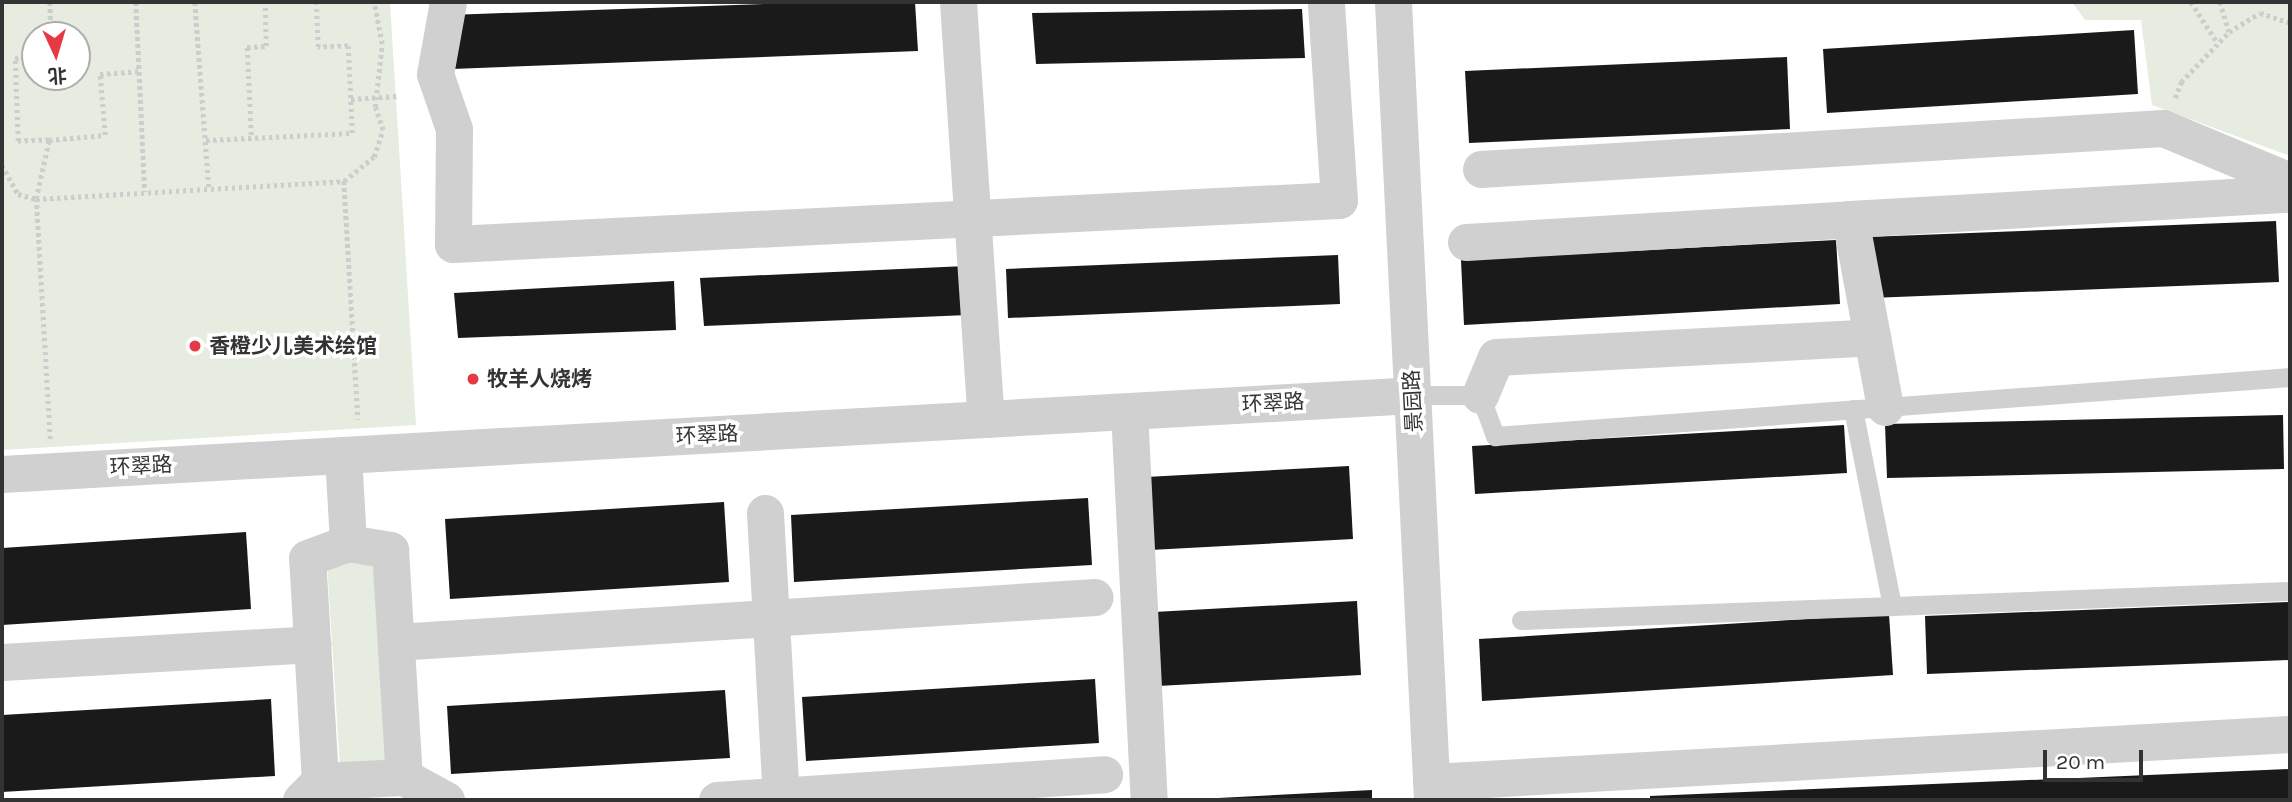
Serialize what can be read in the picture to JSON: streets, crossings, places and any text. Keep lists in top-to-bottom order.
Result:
{
  "streets": {
    "street": ["景园路", "环翠路"]
  },
  "crossings": [
    ["景园路", "环翠路"]
  ],
  "places": ["香橙少儿美术绘馆", "牧羊人烧烤"],
  "scale_bar": "20 m",
  "north": "bottom"
}
